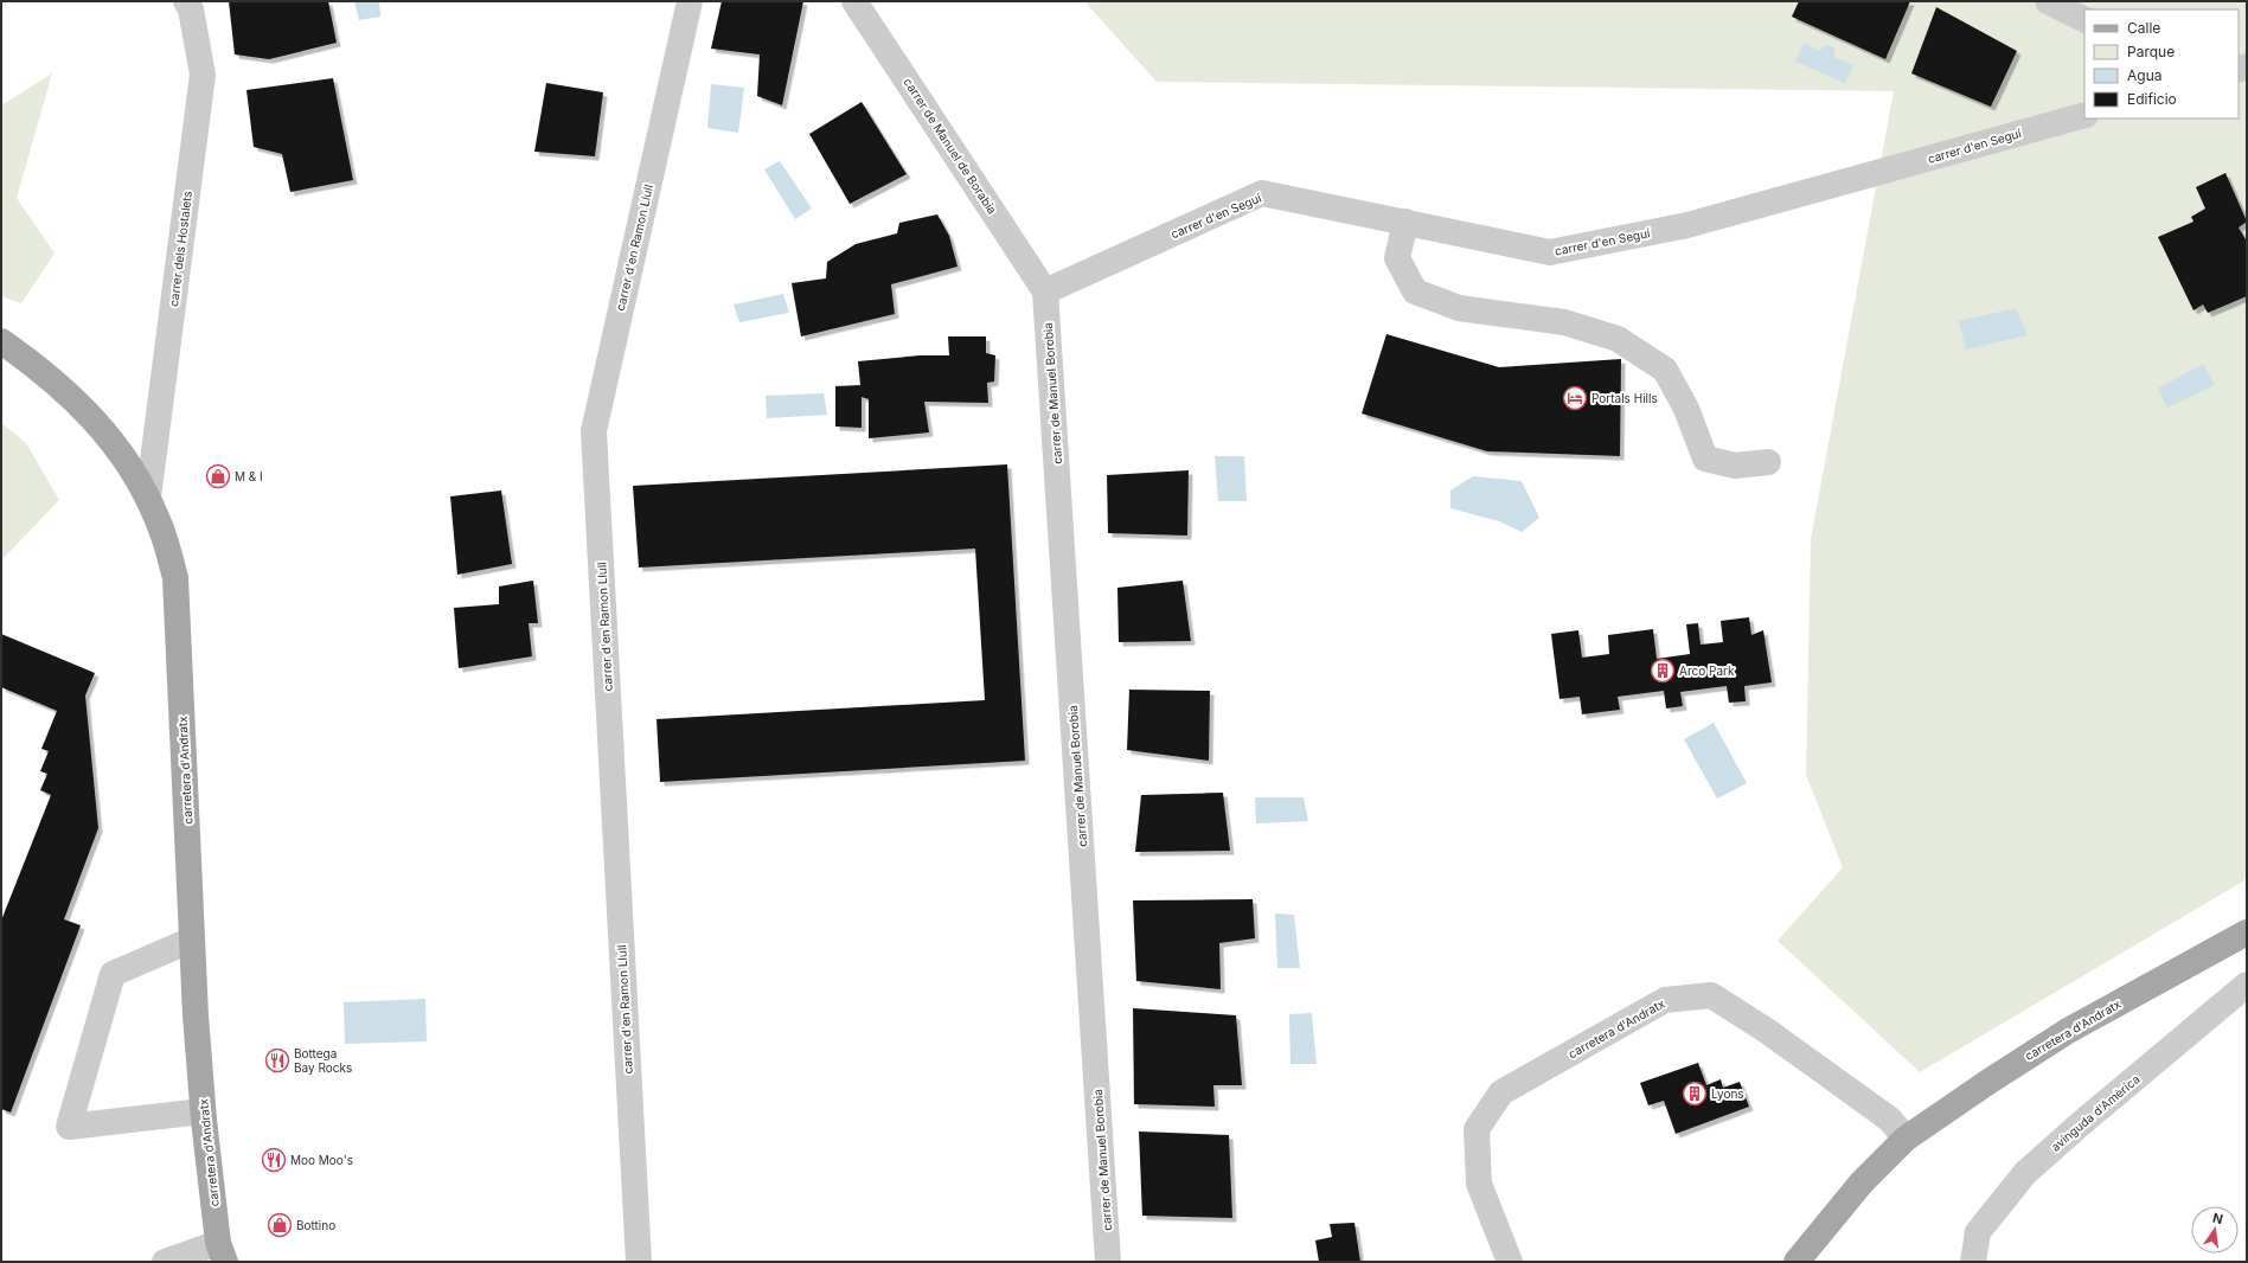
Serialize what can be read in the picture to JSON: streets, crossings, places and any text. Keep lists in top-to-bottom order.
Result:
{
  "streets": {
    "main road": ["carretera d'Andratx"],
    "street": [
      "carrer de Manuel de Borabia",
      "carrer d'en Seguí",
      "carrer d'en Ramon Llull",
      "carrer dels Hostalets",
      "carrer de Manuel Borobia",
      "avinguda d'Amèrica"
    ]
  },
  "crossings": [
    ["carrer de Manuel de Borabia", "carrer d'en Seguí"],
    ["carrer de Manuel de Borabia", "carrer de Manuel Borobia"],
    ["carrer d'en Seguí", "carrer de Manuel Borobia"],
    ["carrer dels Hostalets", "carretera d'Andratx"]
  ],
  "places": {
    "hotel": ["Portals Hills"],
    "shop": ["M & I", "Bottino"],
    "building": ["Arco Park", "Lyons"],
    "restaurant": ["Bottega Bay Rocks", "Moo Moo's"]
  },
  "legend": [
    "Calle",
    "Parque",
    "Agua",
    "Edificio"
  ],
  "north": "top"
}
